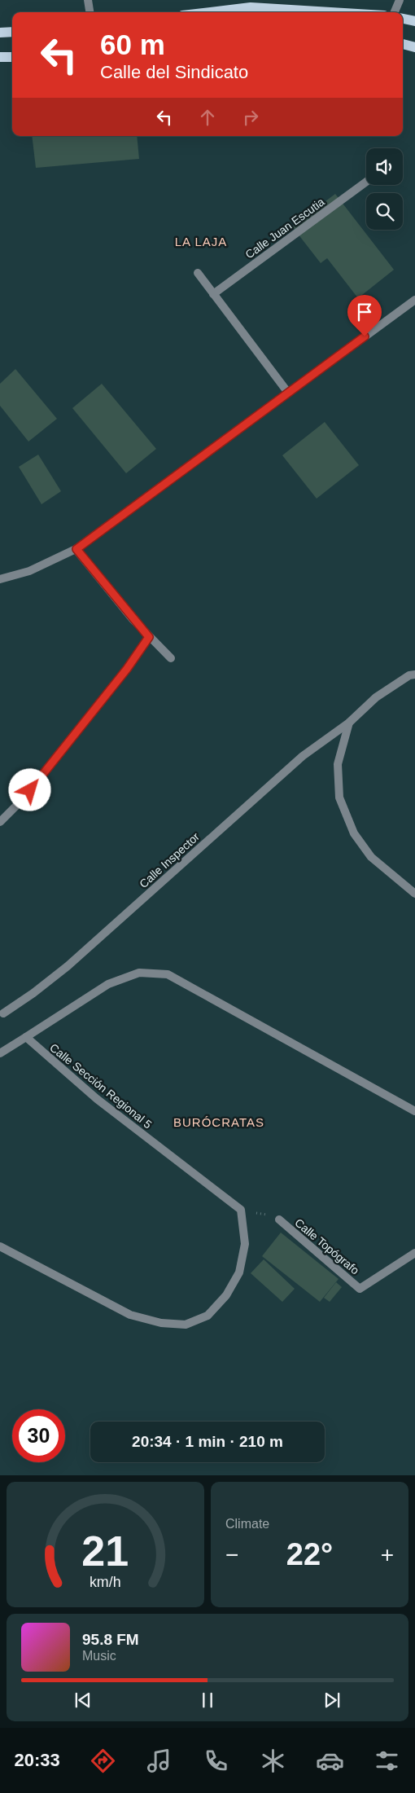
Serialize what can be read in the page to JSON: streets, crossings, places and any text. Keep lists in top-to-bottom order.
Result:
{
  "streets": {
    "street": [
      "Calle Juan Escutia",
      "Calle Inspector",
      "Calle Sección Regional 5",
      "Calle Topógrafo"
    ]
  },
  "crossings": [
    ["Calle Sección Regional 5", "Calle Topógrafo"]
  ],
  "districts": ["LA LAJA", "BURÓCRATAS"],
  "page": {
    "turn": ["60 m", "Calle del Sindicato"],
    "limit": "30",
    "trip": "20:34 · 1 min · 210 m",
    "tile": "Climate",
    "heat": ["−", "22°", "+"],
    "song": ["95.8 FM", "Music"],
    "tabs": "20:33",
    "gauge": ["21", "km/h"]
  }
}
